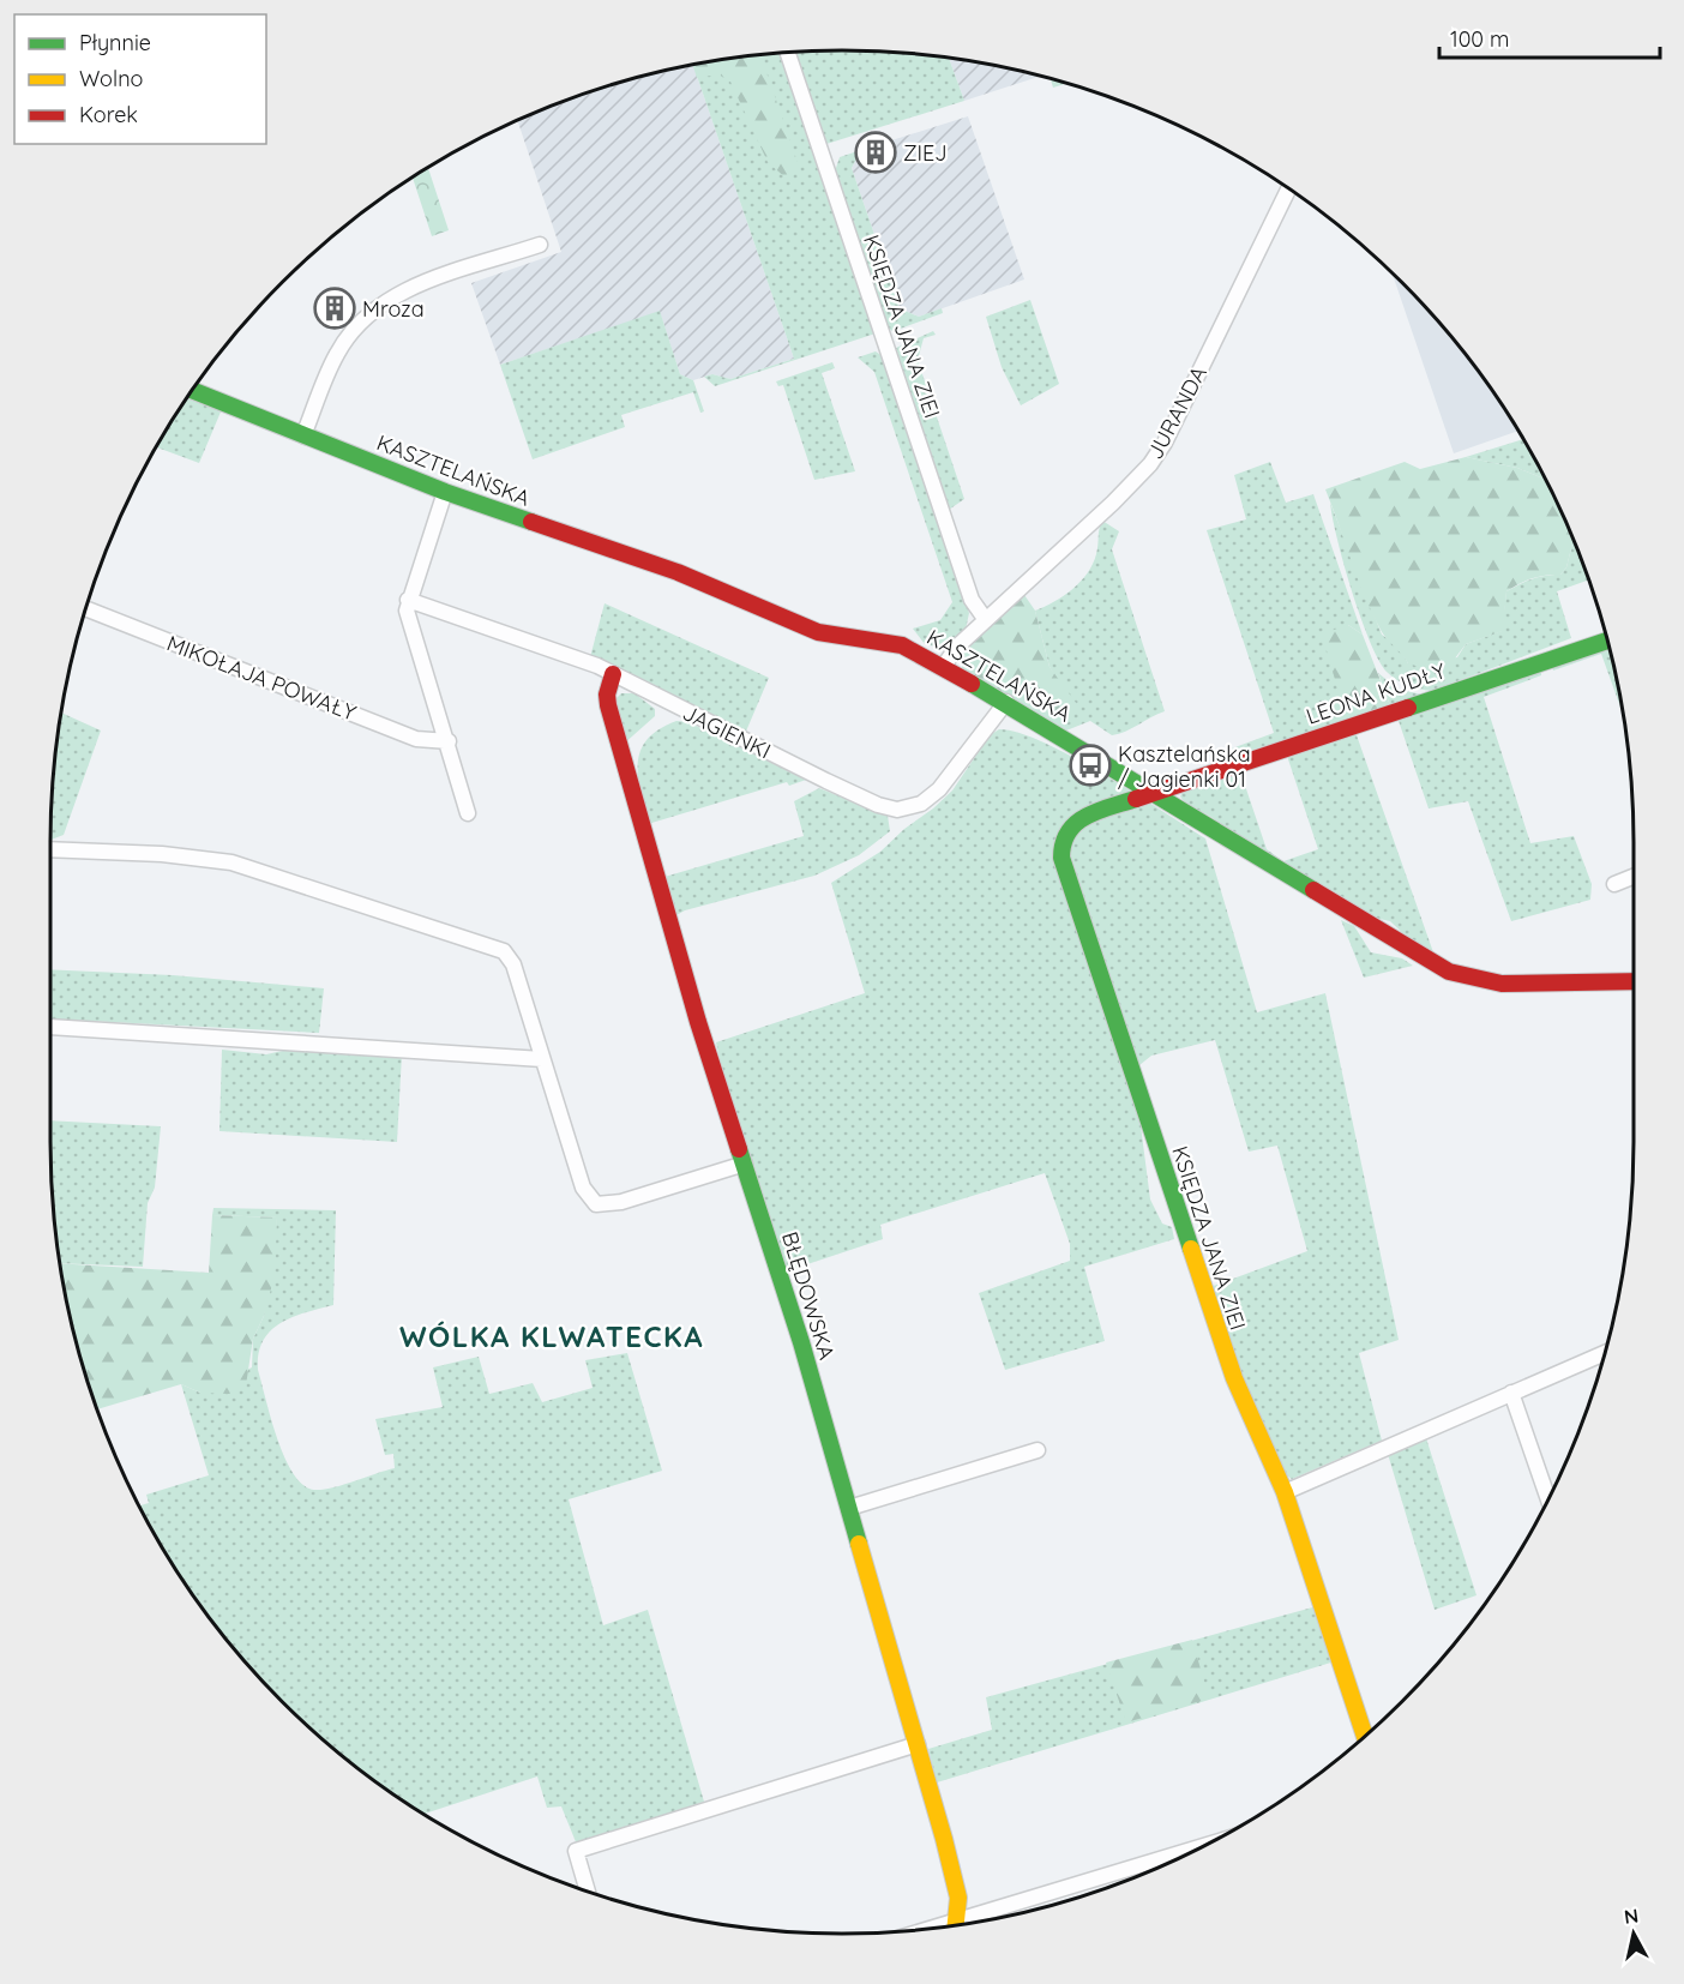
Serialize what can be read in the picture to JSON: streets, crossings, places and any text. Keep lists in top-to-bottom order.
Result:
{
  "streets": {
    "street": [
      "KSIĘDZA JANA ZIEI",
      "JURANDA",
      "KASZTELAŃSKA",
      "MIKOŁAJA POWAŁY",
      "LEONA KUDŁY",
      "JAGIENKI",
      "BŁĘDOWSKA"
    ]
  },
  "crossings": [
    ["KSIĘDZA JANA ZIEI", "JURANDA"],
    ["KSIĘDZA JANA ZIEI", "KASZTELAŃSKA"],
    ["KSIĘDZA JANA ZIEI", "LEONA KUDŁY"],
    ["JURANDA", "KASZTELAŃSKA"],
    ["KASZTELAŃSKA", "LEONA KUDŁY"],
    ["KASZTELAŃSKA", "JAGIENKI"],
    ["JAGIENKI", "BŁĘDOWSKA"]
  ],
  "districts": ["WÓLKA KLWATECKA"],
  "places": {
    "building": ["ZIEJ", "Mroza"],
    "bus stop": ["Kasztelańska / Jagienki 01"]
  },
  "legend": ["Płynnie", "Wolno", "Korek"],
  "scale_bar": "100 m",
  "north": "top"
}
